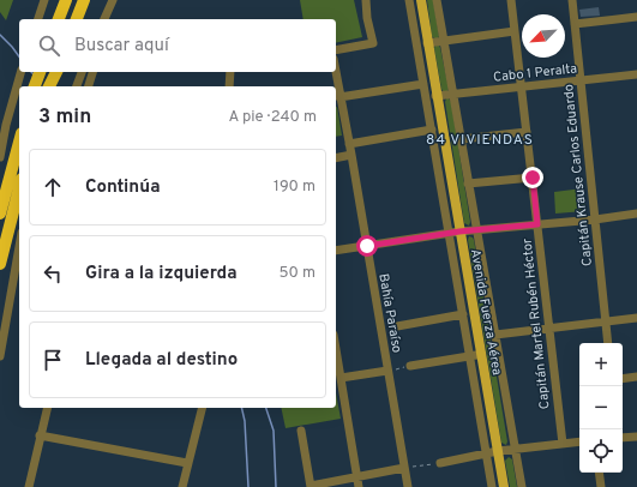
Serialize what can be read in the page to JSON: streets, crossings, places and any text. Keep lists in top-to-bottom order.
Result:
{
  "streets": {
    "main road": ["Avenida Fuerza Aérea"],
    "street": [
      "Cabo 1 Peralta",
      "Capitán Krause Carlos Eduardo",
      "Bahía Paraíso",
      "Capitán Martel Rubén Héctor"
    ]
  },
  "crossings": [
    ["Cabo 1 Peralta", "Capitán Krause Carlos Eduardo"],
    ["Cabo 1 Peralta", "Avenida Fuerza Aérea"],
    ["Cabo 1 Peralta", "Capitán Martel Rubén Héctor"]
  ],
  "districts": ["84 VIVIENDAS"],
  "north": "bottom left",
  "page": {
    "search": "Buscar aquí",
    "heading": ["3 min", "A pie · 240 m"],
    "list": [
      ["Continúa", "190 m"],
      ["Gira a la izquierda", "50 m"],
      "Llegada al destino"
    ],
    "map_buttons": ["+", "−"]
  }
}
